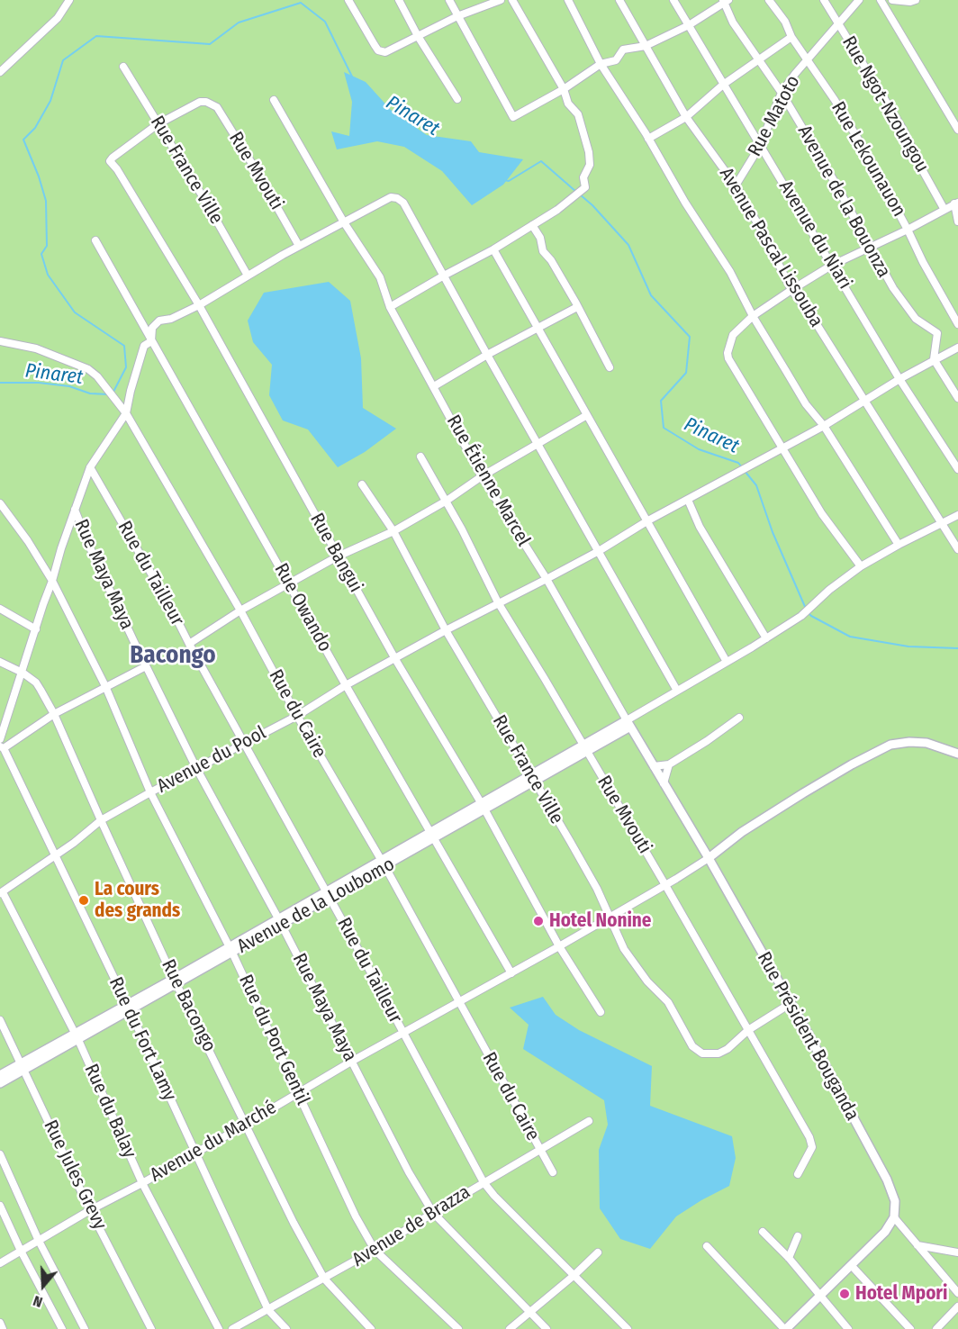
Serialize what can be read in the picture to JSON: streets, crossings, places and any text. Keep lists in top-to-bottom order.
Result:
{
  "streets": {
    "street": [
      "Rue Ngot-Nzoungou",
      "Rue Matoto",
      "Rue Lekounauon",
      "Rue France Ville",
      "Rue Mvouti",
      "Avenue de la Bouonza",
      "Avenue du Niari",
      "Avenue Pascal Lissouba",
      "Rue Étienne Marcel",
      "Rue Bangui",
      "Rue du Tailleur",
      "Rue Maya Maya",
      "Rue Owando",
      "Rue du Caire",
      "Avenue du Pool",
      "Avenue de la Loubomo",
      "Rue Bacongo",
      "Rue Président Bouganda",
      "Rue du Fort Lamy",
      "Rue du Port Gentil",
      "Rue du Balay",
      "Avenue du Marché",
      "Rue Jules Grevy",
      "Avenue de Brazza"
    ]
  },
  "crossings": [
    ["Rue Ngot-Nzoungou", "Rue Matoto"],
    ["Rue Matoto", "Rue Lekounauon"],
    ["Rue Matoto", "Avenue de la Bouonza"],
    ["Rue Matoto", "Avenue du Niari"],
    ["Rue Matoto", "Avenue Pascal Lissouba"],
    ["Rue France Ville", "Rue Mvouti"],
    ["Rue France Ville", "Rue Bangui"],
    ["Rue France Ville", "Avenue du Pool"],
    ["Rue France Ville", "Avenue de la Loubomo"],
    ["Rue France Ville", "Avenue du Marché"],
    ["Rue Mvouti", "Rue Bangui"],
    ["Rue Mvouti", "Avenue du Pool"],
    ["Rue Mvouti", "Avenue de la Loubomo"],
    ["Rue Mvouti", "Avenue du Marché"],
    ["Avenue de la Bouonza", "Avenue du Pool"],
    ["Avenue du Niari", "Avenue du Pool"],
    ["Avenue Pascal Lissouba", "Avenue du Pool"],
    ["Rue Étienne Marcel", "Avenue du Pool"],
    ["Rue Étienne Marcel", "Avenue de la Loubomo"],
    ["Rue Étienne Marcel", "Rue Président Bouganda"],
    ["Rue Étienne Marcel", "Avenue du Marché"],
    ["Rue Bangui", "Avenue du Pool"],
    ["Rue Bangui", "Avenue de la Loubomo"],
    ["Rue Bangui", "Avenue du Marché"],
    ["Rue du Tailleur", "Avenue du Pool"],
    ["Rue du Tailleur", "Avenue de la Loubomo"],
    ["Rue du Tailleur", "Avenue du Marché"],
    ["Rue du Tailleur", "Avenue de Brazza"],
    ["Rue Maya Maya", "Avenue du Pool"],
    ["Rue Maya Maya", "Avenue de la Loubomo"],
    ["Rue Maya Maya", "Avenue du Marché"],
    ["Rue Maya Maya", "Avenue de Brazza"],
    ["Rue Owando", "Avenue du Pool"],
    ["Rue Owando", "Avenue de la Loubomo"],
    ["Rue Owando", "Avenue du Marché"],
    ["Rue du Caire", "Avenue du Pool"],
    ["Rue du Caire", "Avenue de la Loubomo"],
    ["Rue du Caire", "Avenue du Marché"],
    ["Rue du Caire", "Avenue de Brazza"],
    ["Avenue du Pool", "Rue Bacongo"],
    ["Avenue du Pool", "Rue du Fort Lamy"],
    ["Avenue du Pool", "Rue du Port Gentil"],
    ["Avenue du Pool", "Rue du Balay"],
    ["Avenue de la Loubomo", "Rue Bacongo"],
    ["Avenue de la Loubomo", "Rue du Fort Lamy"],
    ["Avenue de la Loubomo", "Rue du Port Gentil"],
    ["Avenue de la Loubomo", "Rue du Balay"],
    ["Avenue de la Loubomo", "Rue Jules Grevy"],
    ["Rue Bacongo", "Avenue du Marché"],
    ["Rue Bacongo", "Avenue de Brazza"],
    ["Rue Président Bouganda", "Avenue du Marché"],
    ["Rue du Fort Lamy", "Avenue du Marché"],
    ["Rue du Fort Lamy", "Avenue de Brazza"],
    ["Rue du Port Gentil", "Avenue du Marché"],
    ["Rue du Port Gentil", "Avenue de Brazza"],
    ["Rue du Balay", "Avenue du Marché"],
    ["Avenue du Marché", "Rue Jules Grevy"]
  ],
  "districts": ["Bacongo"],
  "water": ["Pinaret"],
  "places": ["La cours des grands", "Hotel Nonine", "Hotel Mpori"],
  "north": "bottom"
}
